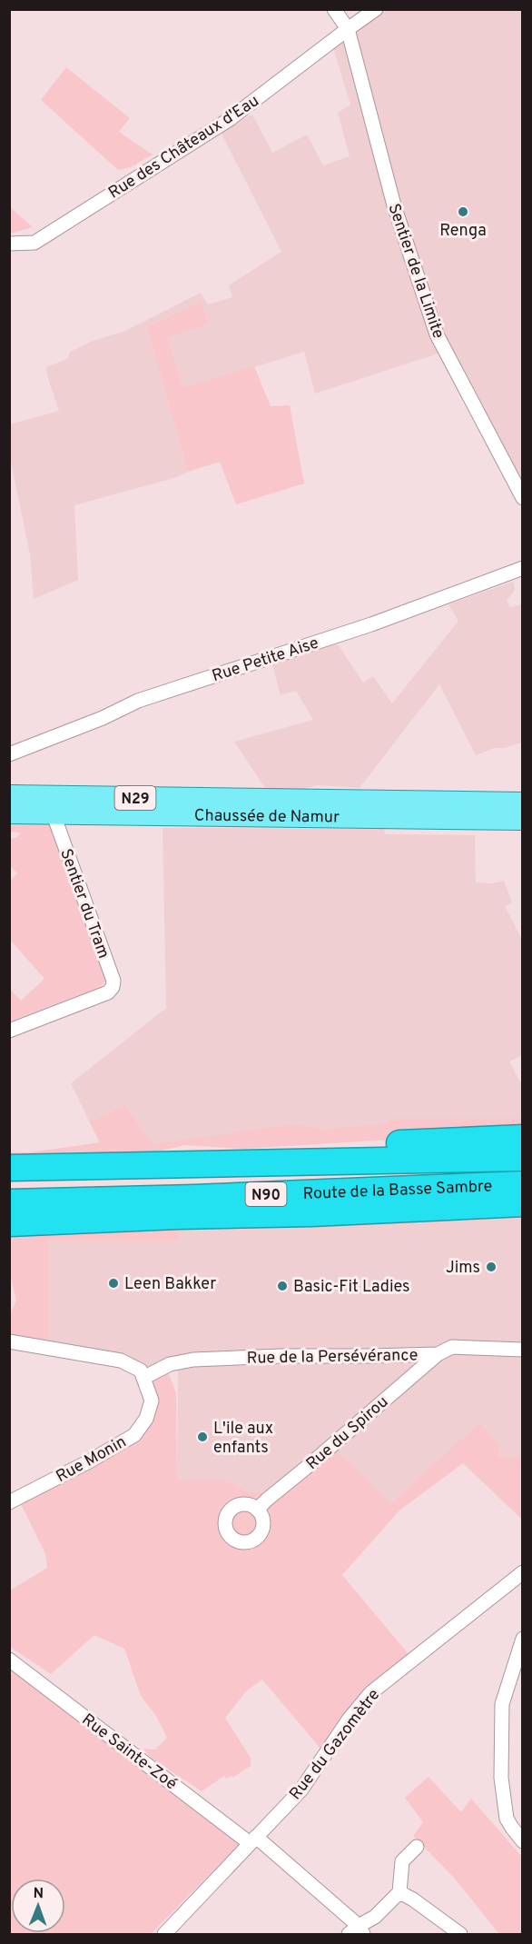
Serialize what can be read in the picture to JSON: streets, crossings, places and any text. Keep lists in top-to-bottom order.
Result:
{
  "streets": {
    "highway": ["Route de la Basse Sambre", "N90"],
    "main road": ["N29", "Chaussée de Namur"],
    "street": [
      "Rue des Châteaux d'Eau",
      "Sentier de la Limite",
      "Rue Petite Aise",
      "Sentier du Tram",
      "Rue de la Persévérance",
      "Rue du Spirou",
      "Rue Monin",
      "Rue du Gazomètre",
      "Rue Sainte-Zoé"
    ]
  },
  "crossings": [
    ["Rue des Châteaux d'Eau", "Sentier de la Limite"],
    ["N29", "Chaussée de Namur"],
    ["Chaussée de Namur", "Sentier du Tram"],
    ["Rue de la Persévérance", "Rue du Spirou"],
    ["Rue de la Persévérance", "Rue Monin"],
    ["Rue du Gazomètre", "Rue Sainte-Zoé"]
  ],
  "places": [
    "Renga",
    "Jims",
    "Leen Bakker",
    "Basic-Fit Ladies",
    "L'ile aux enfants"
  ],
  "north": "top"
}
